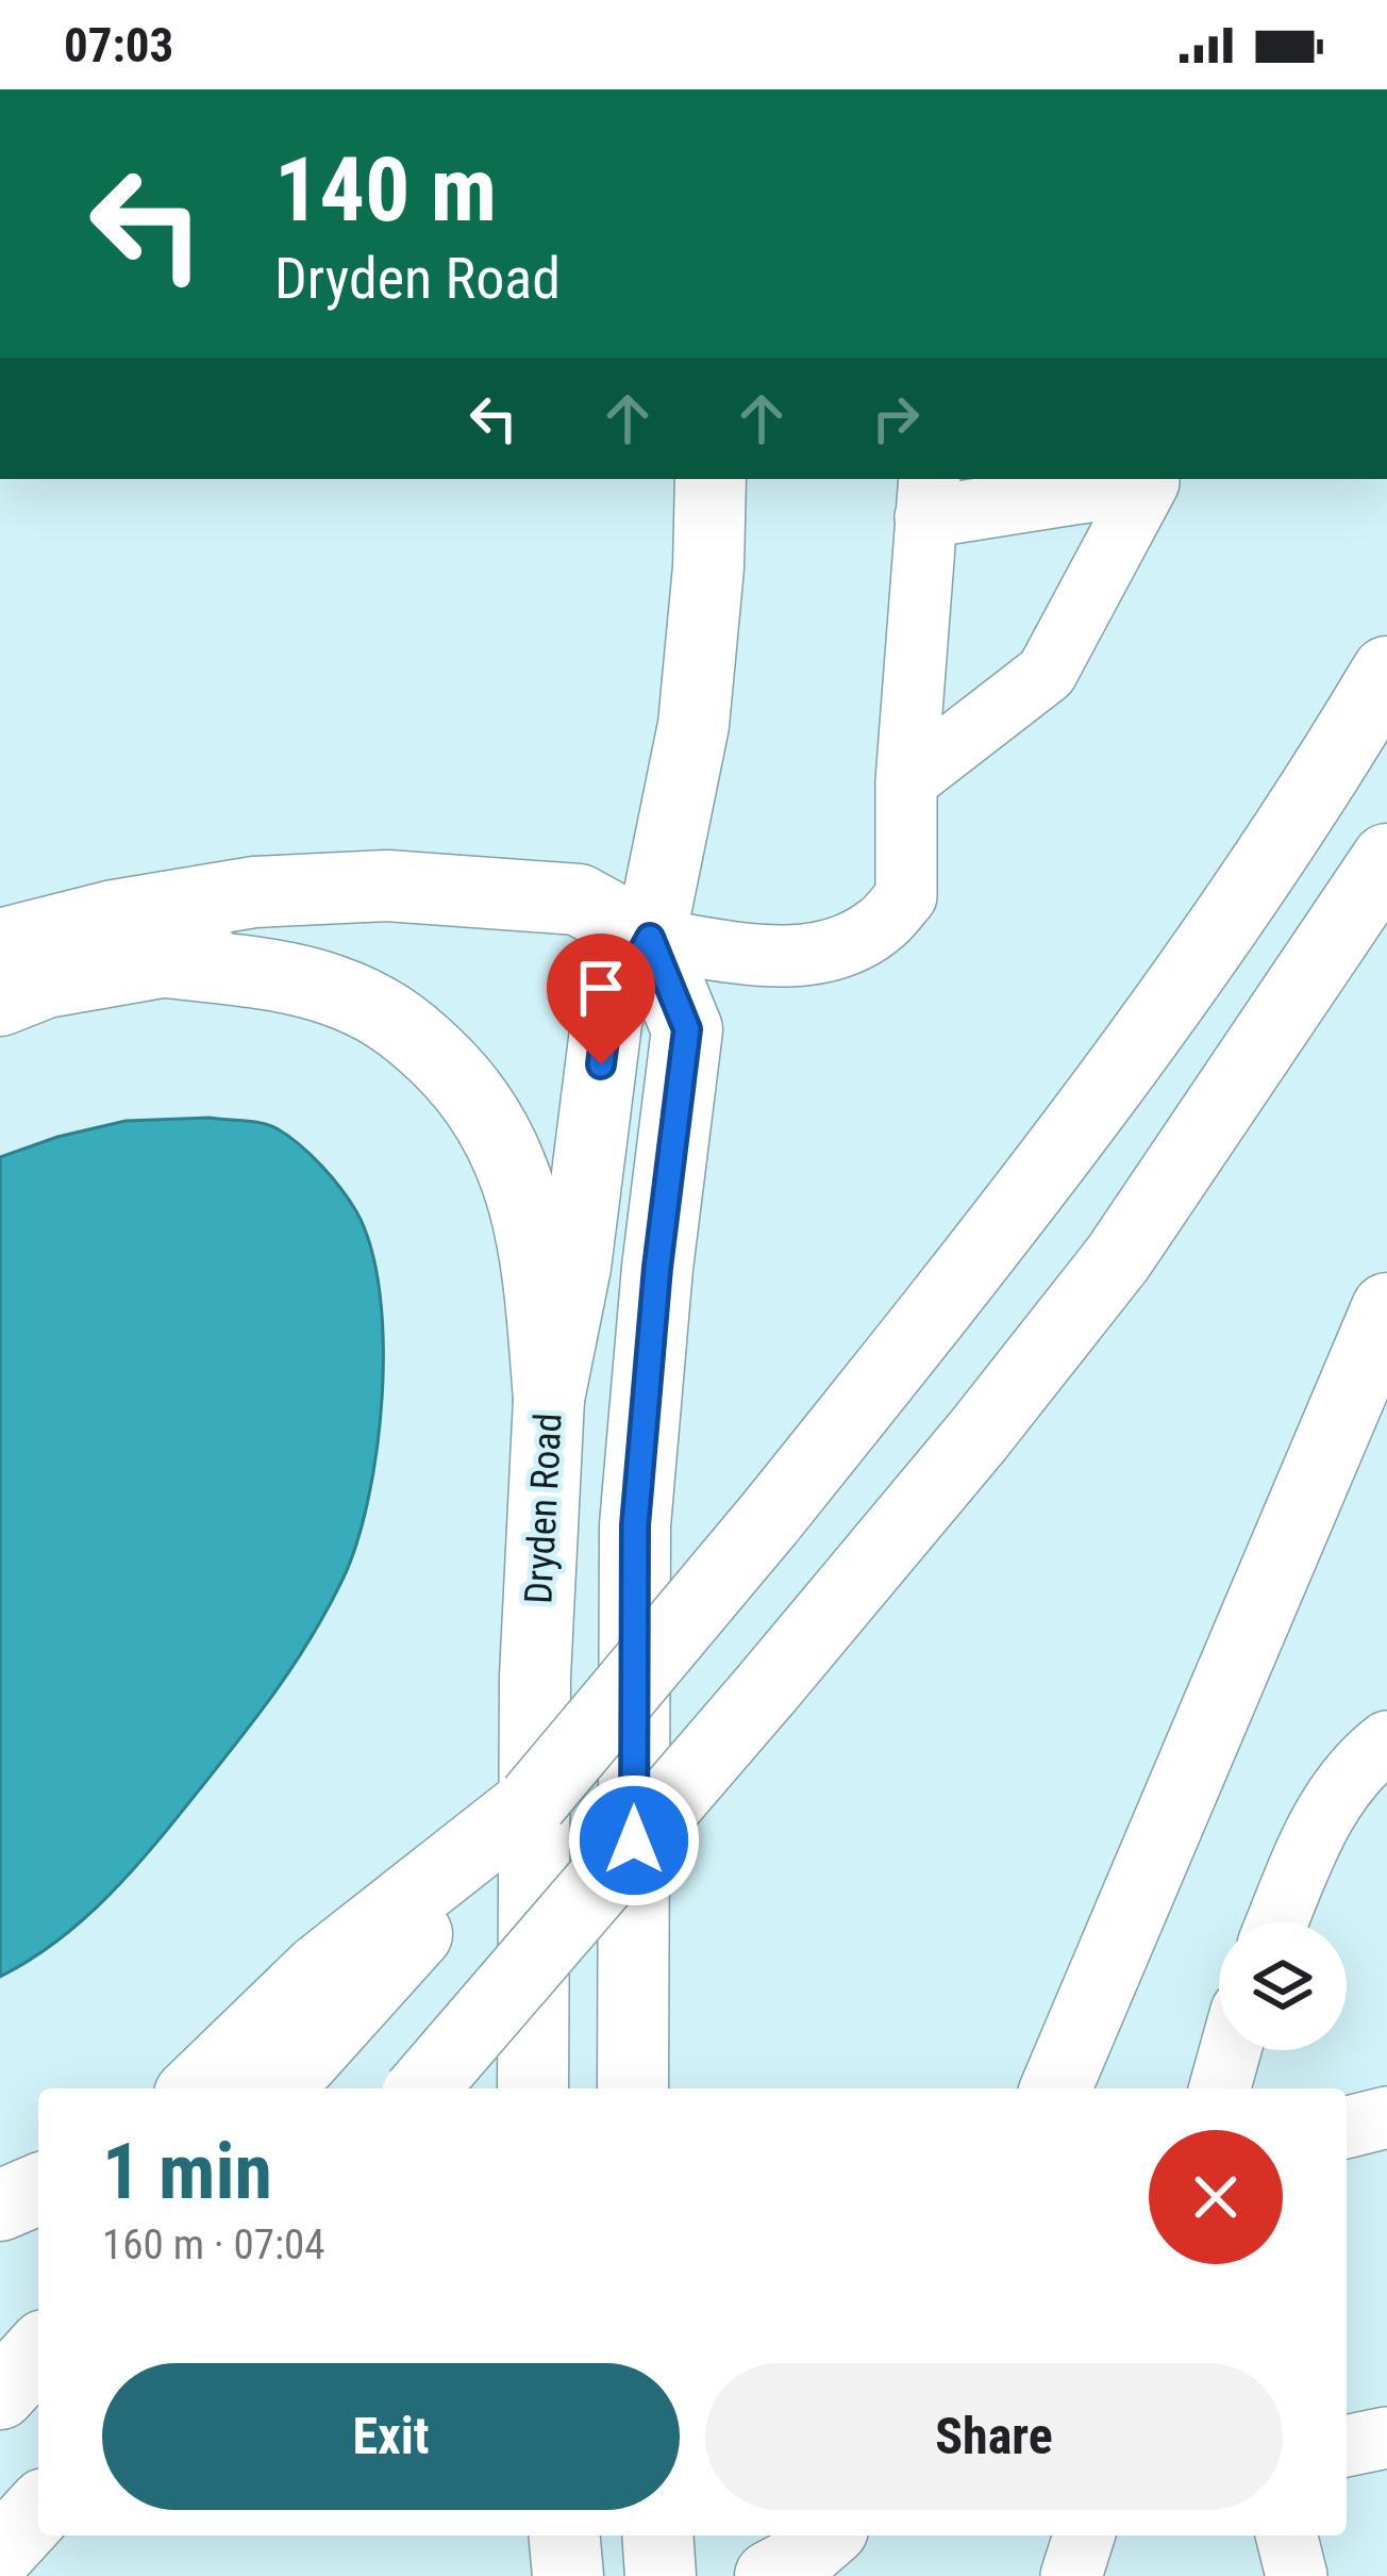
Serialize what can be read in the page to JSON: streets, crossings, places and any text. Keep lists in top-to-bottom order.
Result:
{
  "streets": {
    "main road": ["Dryden Road"]
  },
  "page": {
    "status": "07:03",
    "turn": ["140 m", "Dryden Road"],
    "heading": ["1 min", "160 m · 07:04"],
    "buttons": ["Exit", "Share"]
  }
}
